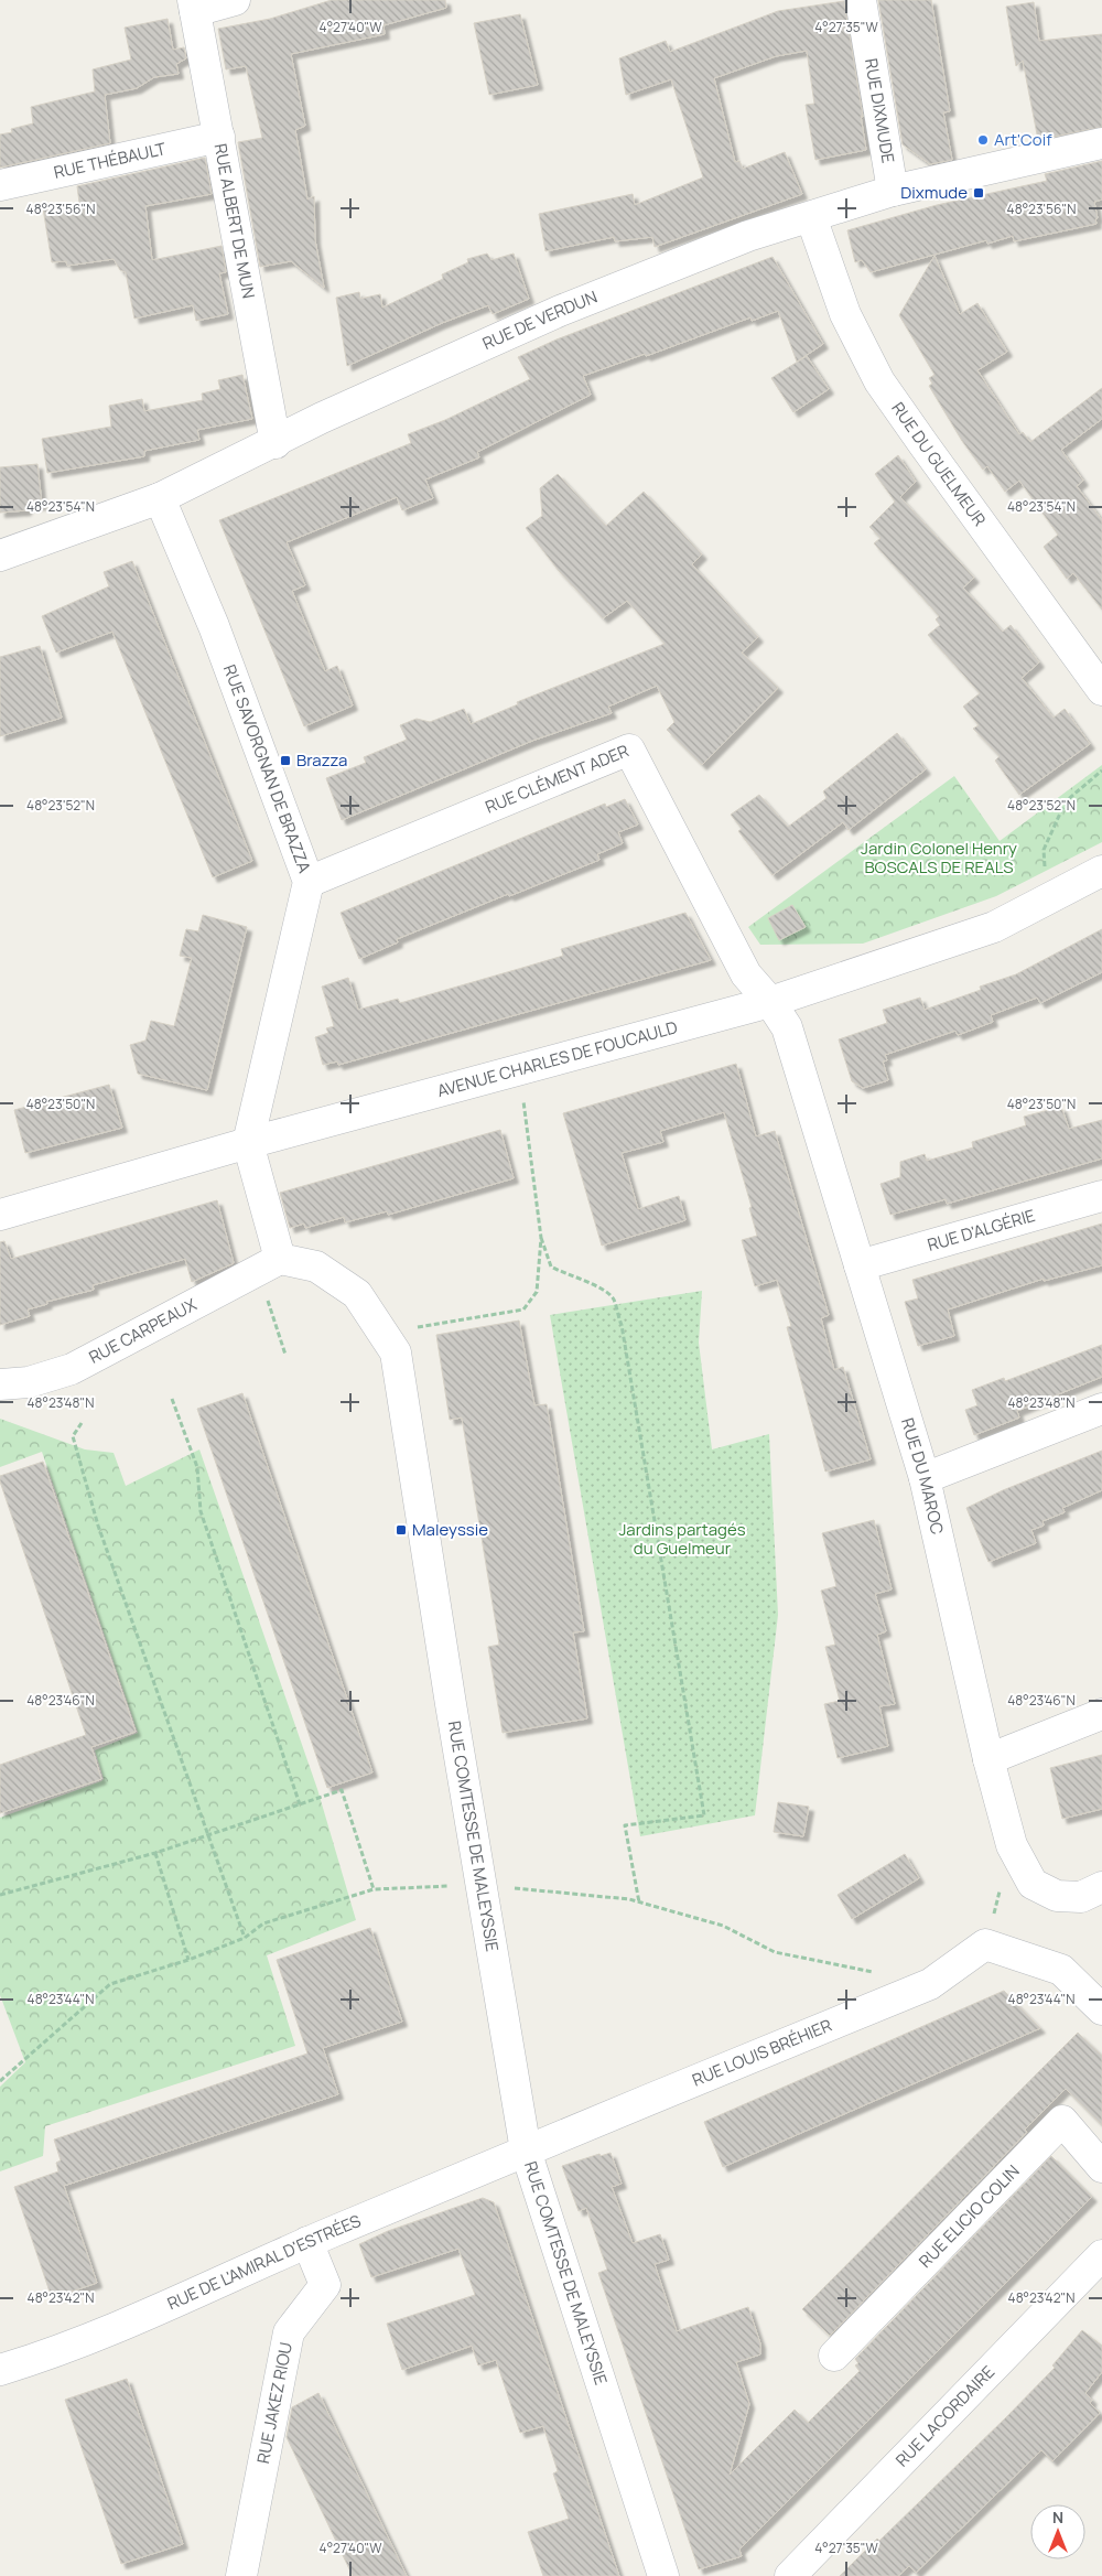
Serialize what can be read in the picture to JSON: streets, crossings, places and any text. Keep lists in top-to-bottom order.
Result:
{
  "streets": {
    "street": [
      "RUE DIXMUDE",
      "RUE THÉBAULT",
      "RUE ALBERT DE MUN",
      "RUE DE VERDUN",
      "RUE DU GUELMEUR",
      "RUE SAVORGNAN DE BRAZZA",
      "RUE CLÉMENT ADER",
      "AVENUE CHARLES DE FOUCAULD",
      "RUE D'ALGÉRIE",
      "RUE CARPEAUX",
      "RUE DU MAROC",
      "RUE COMTESSE DE MALEYSSIE",
      "RUE LOUIS BRÉHIER",
      "RUE ELICIO COLIN",
      "RUE DE L'AMIRAL D'ESTRÉES",
      "RUE JAKEZ RIOU",
      "RUE LACORDAIRE"
    ]
  },
  "crossings": [
    ["RUE DIXMUDE", "RUE DE VERDUN"],
    ["RUE THÉBAULT", "RUE ALBERT DE MUN"],
    ["RUE ALBERT DE MUN", "RUE DE VERDUN"],
    ["RUE DE VERDUN", "RUE DU GUELMEUR"],
    ["RUE DE VERDUN", "RUE SAVORGNAN DE BRAZZA"],
    ["RUE SAVORGNAN DE BRAZZA", "RUE CLÉMENT ADER"],
    ["RUE SAVORGNAN DE BRAZZA", "AVENUE CHARLES DE FOUCAULD"],
    ["RUE CLÉMENT ADER", "AVENUE CHARLES DE FOUCAULD"],
    ["RUE CLÉMENT ADER", "RUE DU MAROC"],
    ["AVENUE CHARLES DE FOUCAULD", "RUE DU MAROC"],
    ["RUE D'ALGÉRIE", "RUE DU MAROC"],
    ["RUE CARPEAUX", "RUE COMTESSE DE MALEYSSIE"],
    ["RUE COMTESSE DE MALEYSSIE", "RUE LOUIS BRÉHIER"],
    ["RUE COMTESSE DE MALEYSSIE", "RUE DE L'AMIRAL D'ESTRÉES"],
    ["RUE LOUIS BRÉHIER", "RUE DE L'AMIRAL D'ESTRÉES"],
    ["RUE DE L'AMIRAL D'ESTRÉES", "RUE JAKEZ RIOU"]
  ],
  "parks": ["Jardin Colonel Henry BOSCALS DE REALS", "Jardins partagés du Guelmeur"],
  "places": {
    "other": ["Art'Coif"],
    "transit": ["Dixmude", "Brazza", "Maleyssie"]
  },
  "north": "top",
  "coordinates": [
    "4°27'40\"W",
    "4°27'35\"W",
    "48°23'56\"N",
    "48°23'54\"N",
    "48°23'52\"N",
    "48°23'50\"N",
    "48°23'48\"N",
    "48°23'46\"N",
    "48°23'44\"N",
    "48°23'42\"N"
  ]
}
